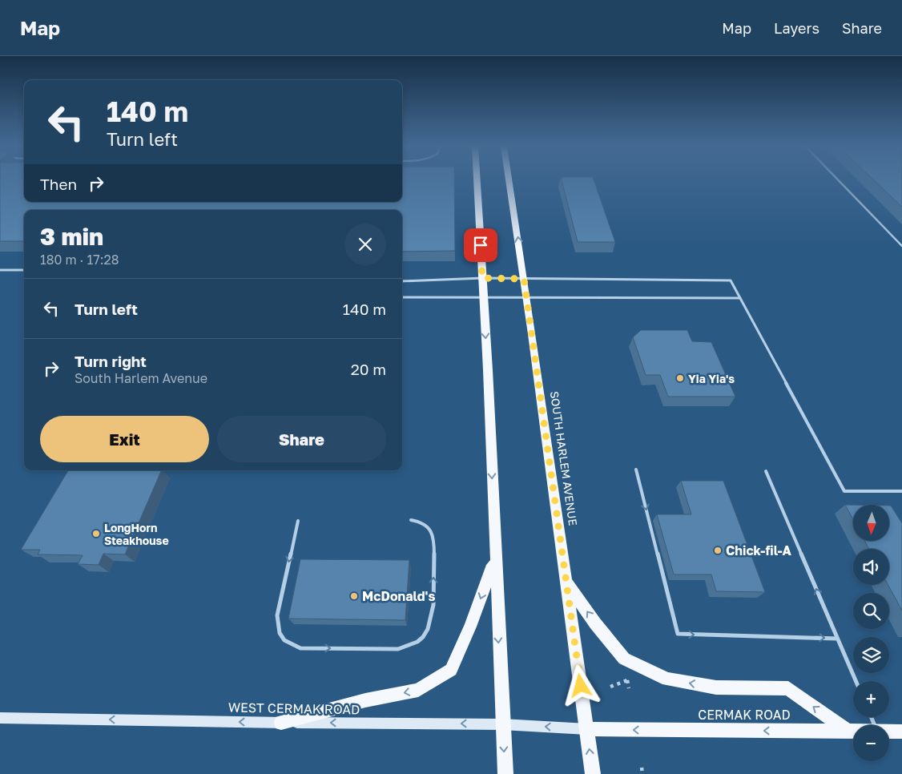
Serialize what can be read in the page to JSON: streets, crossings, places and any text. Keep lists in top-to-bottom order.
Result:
{
  "streets": {
    "main road": ["SOUTH HARLEM AVENUE", "WEST CERMAK ROAD", "CERMAK ROAD"]
  },
  "crossings": [
    ["SOUTH HARLEM AVENUE", "WEST CERMAK ROAD"],
    ["SOUTH HARLEM AVENUE", "CERMAK ROAD"],
    ["WEST CERMAK ROAD", "CERMAK ROAD"]
  ],
  "one_way": ["WEST CERMAK ROAD", "CERMAK ROAD"],
  "places": [
    "Yia Yia's",
    "LongHorn Steakhouse",
    "Chick-fil-A",
    "McDonald's"
  ],
  "north": "bottom",
  "page": {
    "header": "Map",
    "nav": ["Map", "Layers", "Share"],
    "turn": ["140 m", "Turn left"],
    "then": "Then",
    "heading": ["3 min", "180 m · 17:28"],
    "list": [
      {
        "name": "Turn left",
        "value": "140 m"
      },
      {
        "name": "Turn right",
        "note": "South Harlem Avenue",
        "value": "20 m"
      }
    ],
    "buttons": ["Exit", "Share"],
    "map_buttons": ["+", "−"]
  }
}
